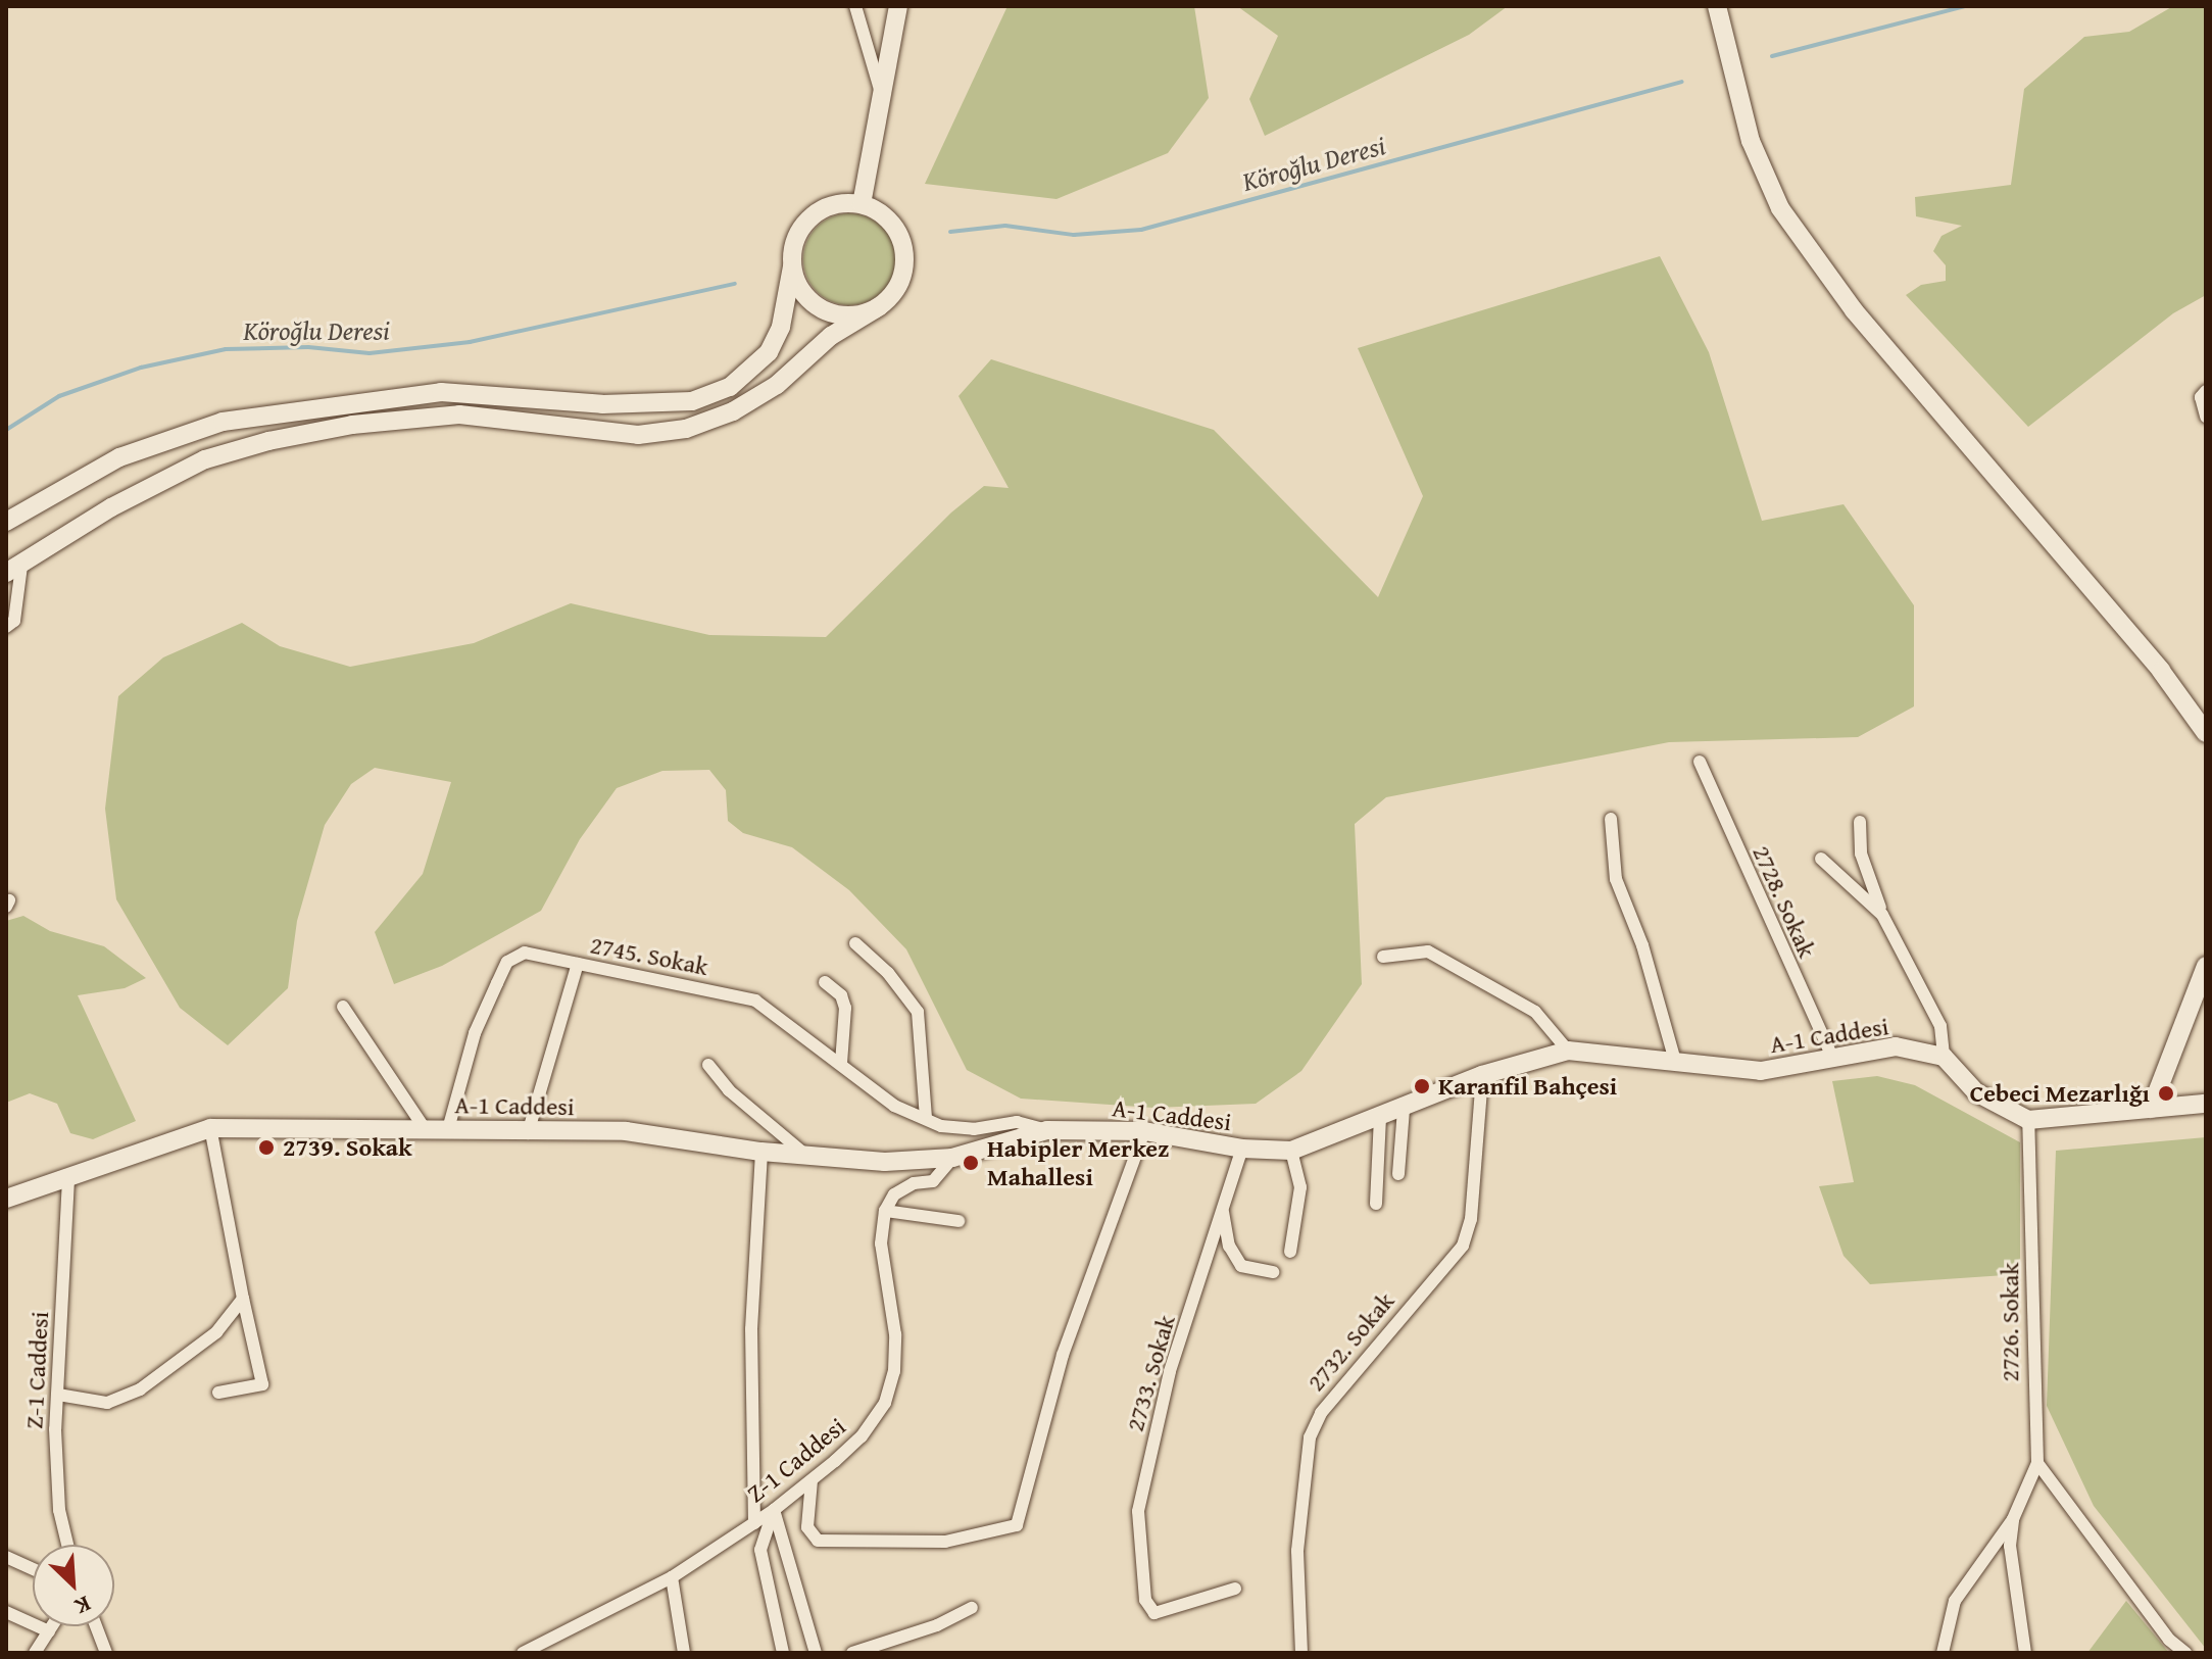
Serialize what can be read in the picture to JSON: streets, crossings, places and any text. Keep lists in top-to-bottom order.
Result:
{
  "streets": {
    "main road": ["A-1 Caddesi"],
    "street": [
      "2728. Sokak",
      "2745. Sokak",
      "2726. Sokak",
      "2732. Sokak",
      "Z-1 Caddesi",
      "2733. Sokak"
    ]
  },
  "crossings": [
    ["2728. Sokak", "A-1 Caddesi"],
    ["2745. Sokak", "A-1 Caddesi"],
    ["A-1 Caddesi", "2732. Sokak"],
    ["A-1 Caddesi", "Z-1 Caddesi"],
    ["A-1 Caddesi", "2733. Sokak"]
  ],
  "water": ["Köroğlu Deresi"],
  "places": [
    "Karanfil Bahçesi",
    "Cebeci Mezarlığı",
    "2739. Sokak",
    "Habipler Merkez Mahallesi"
  ],
  "north": "bottom right"
}
